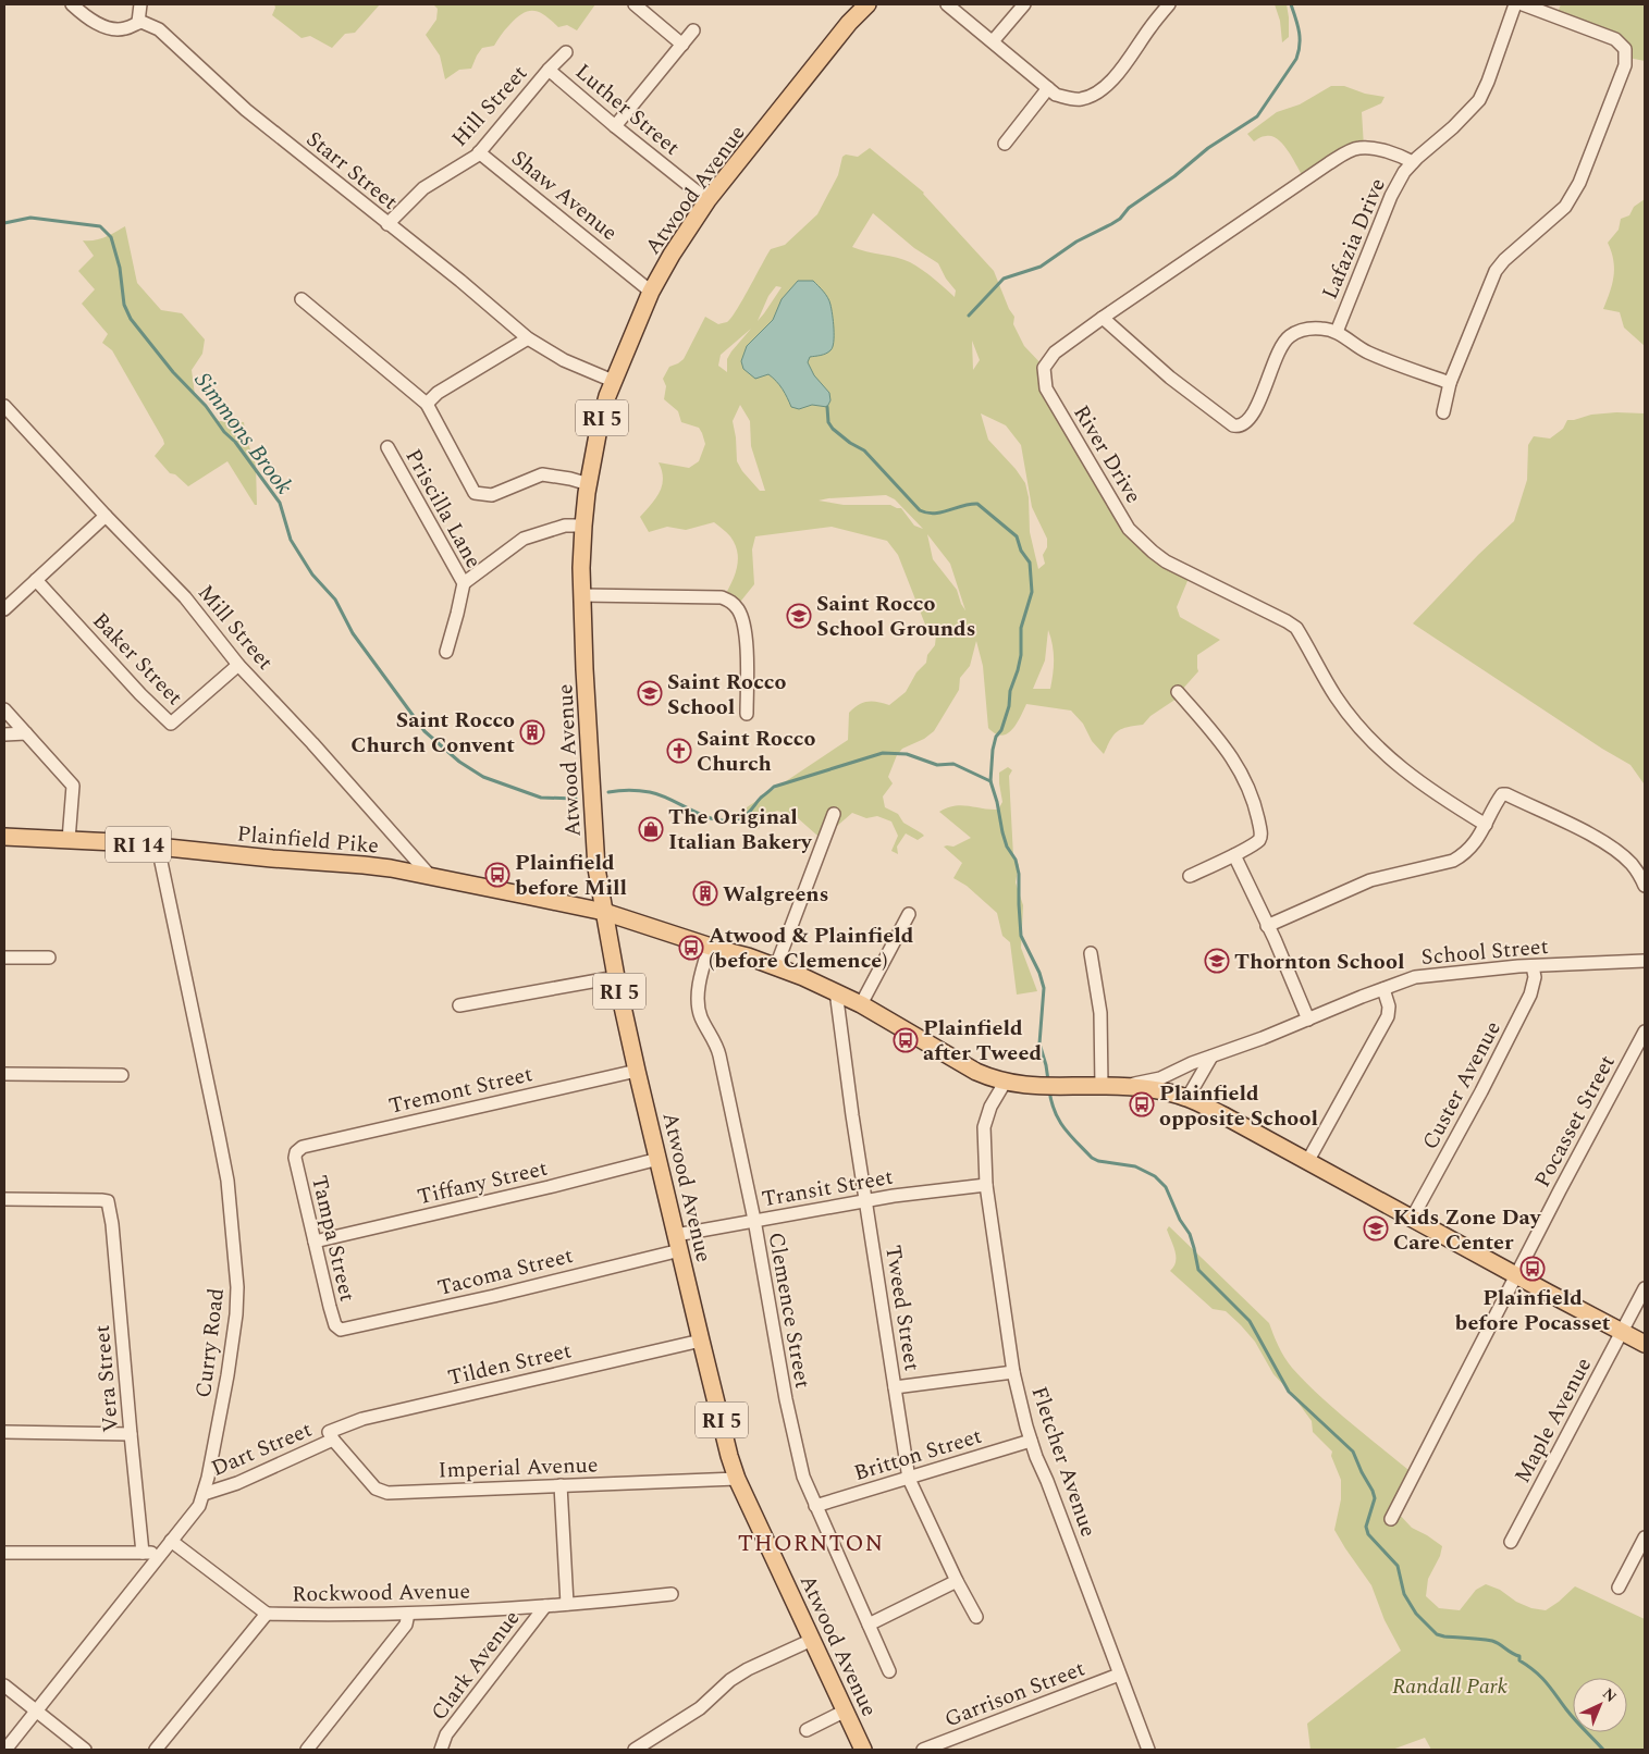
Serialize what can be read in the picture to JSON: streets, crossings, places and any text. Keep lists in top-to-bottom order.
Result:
{
  "streets": {
    "main road": [
      "Atwood Avenue",
      "RI 5",
      "Plainfield Pike",
      "RI 14"
    ],
    "street": [
      "Hill Street",
      "Luther Street",
      "Starr Street",
      "Shaw Avenue",
      "Lafazia Drive",
      "River Drive",
      "Priscilla Lane",
      "Mill Street",
      "Baker Street",
      "School Street",
      "Custer Avenue",
      "Tremont Street",
      "Pocasset Street",
      "Tiffany Street",
      "Transit Street",
      "Tampa Street",
      "Tacoma Street",
      "Tweed Street",
      "Clemence Street",
      "Curry Road",
      "Tilden Street",
      "Vera Street",
      "Maple Avenue",
      "Dart Street",
      "Britton Street",
      "Fletcher Avenue",
      "Imperial Avenue",
      "Rockwood Avenue",
      "Clark Avenue",
      "Garrison Street"
    ]
  },
  "crossings": [
    ["Hill Street", "Luther Street"],
    ["Hill Street", "Starr Street"],
    ["Hill Street", "Shaw Avenue"],
    ["Luther Street", "Atwood Avenue"],
    ["Starr Street", "Atwood Avenue"],
    ["Atwood Avenue", "Shaw Avenue"],
    ["Atwood Avenue", "Plainfield Pike"],
    ["Atwood Avenue", "RI 14"],
    ["Atwood Avenue", "Tremont Street"],
    ["Atwood Avenue", "Tiffany Street"],
    ["Atwood Avenue", "Transit Street"],
    ["Atwood Avenue", "Tacoma Street"],
    ["Atwood Avenue", "Tilden Street"],
    ["Atwood Avenue", "Imperial Avenue"],
    ["Lafazia Drive", "River Drive"],
    ["Mill Street", "Baker Street"],
    ["Mill Street", "Plainfield Pike"],
    ["Plainfield Pike", "RI 14"],
    ["Plainfield Pike", "Curry Road"],
    ["RI 14", "School Street"],
    ["RI 14", "Custer Avenue"],
    ["RI 14", "Pocasset Street"],
    ["RI 14", "Tweed Street"],
    ["RI 14", "Clemence Street"],
    ["RI 14", "Maple Avenue"],
    ["RI 14", "Fletcher Avenue"],
    ["School Street", "Custer Avenue"],
    ["Tremont Street", "Tampa Street"],
    ["Tiffany Street", "Tampa Street"],
    ["Transit Street", "Tacoma Street"],
    ["Transit Street", "Tweed Street"],
    ["Transit Street", "Clemence Street"],
    ["Transit Street", "Fletcher Avenue"],
    ["Tampa Street", "Tacoma Street"],
    ["Tweed Street", "Britton Street"],
    ["Clemence Street", "Britton Street"],
    ["Curry Road", "Dart Street"],
    ["Tilden Street", "Dart Street"],
    ["Tilden Street", "Imperial Avenue"],
    ["Dart Street", "Imperial Avenue"],
    ["Britton Street", "Fletcher Avenue"],
    ["Fletcher Avenue", "Garrison Street"],
    ["Rockwood Avenue", "Clark Avenue"]
  ],
  "districts": ["THORNTON"],
  "water": ["Simmons Brook"],
  "parks": ["Randall Park"],
  "places": {
    "school or university": [
      "Saint Rocco School Grounds",
      "Saint Rocco School",
      "Thornton School",
      "Kids Zone Day Care Center"
    ],
    "building": ["Saint Rocco Church Convent", "Walgreens"],
    "church": ["Saint Rocco Church"],
    "shop": ["The Original Italian Bakery"],
    "bus stop": [
      "Plainfield before Mill",
      "Atwood & Plainfield (before Clemence)",
      "Plainfield after Tweed",
      "Plainfield opposite School",
      "Plainfield before Pocasset"
    ]
  },
  "north": "top right"
}
